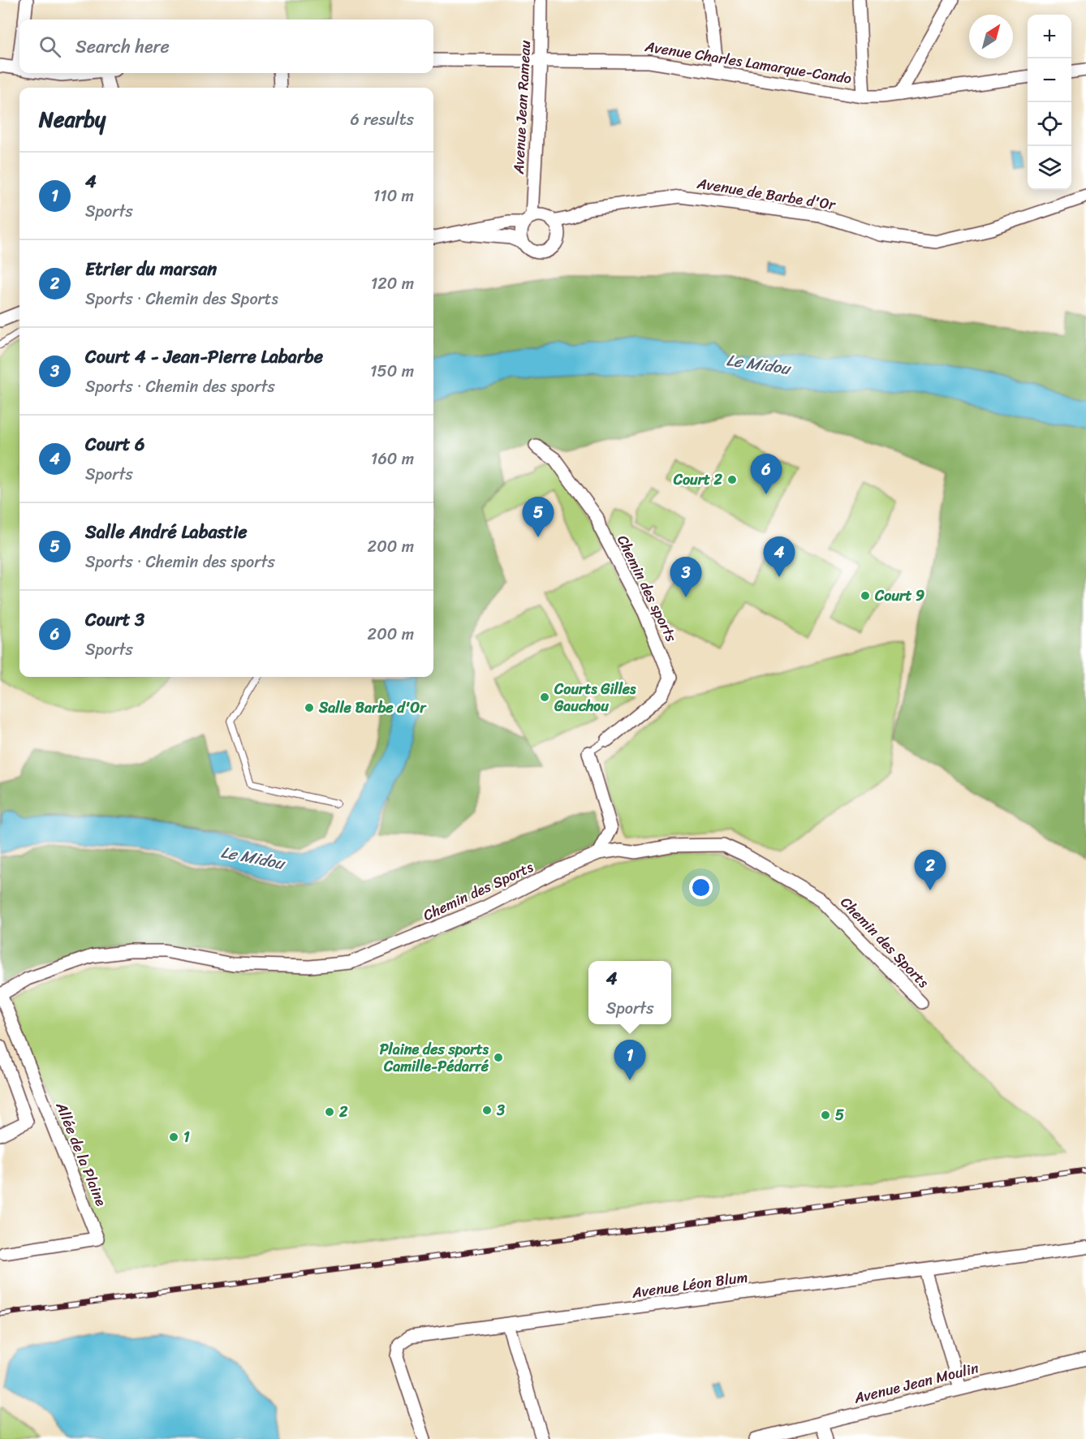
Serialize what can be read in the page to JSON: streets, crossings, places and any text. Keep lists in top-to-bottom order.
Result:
{
  "streets": {
    "street": [
      "Avenue Charles Lamarque-Cando",
      "Avenue Jean Rameau",
      "Avenue de Barbe d'Or",
      "Chemin des sports",
      "Chemin des Sports",
      "Allée de la Plaine",
      "Avenue Léon Blum",
      "Avenue Jean Moulin"
    ]
  },
  "crossings": [
    ["Avenue Charles Lamarque-Cando", "Avenue Jean Rameau"],
    ["Avenue Jean Rameau", "Avenue de Barbe d'Or"],
    ["Chemin des Sports", "Allée de la Plaine"]
  ],
  "water": ["Le Midou"],
  "places": [
    "Court 2",
    "Court 9",
    "Courts Gilles Gauchou",
    "Salle Barbe d'Or",
    "Plaine des sports Camille-Pédarré",
    "3",
    "2",
    "5",
    "1"
  ],
  "north": "top right",
  "page": {
    "map_buttons": ["+", "−"],
    "search": "Search here",
    "heading": ["Nearby", "6 results"],
    "list": [
      {
        "mark": "1",
        "name": "4",
        "note": "Sports",
        "value": "110 m"
      },
      {
        "mark": "2",
        "name": "Etrier du marsan",
        "note": "Sports · Chemin des Sports",
        "value": "120 m"
      },
      {
        "mark": "3",
        "name": "Court 4 - Jean-Pierre Labarbe",
        "note": "Sports · Chemin des sports",
        "value": "150 m"
      },
      {
        "mark": "4",
        "name": "Court 6",
        "note": "Sports",
        "value": "160 m"
      },
      {
        "mark": "5",
        "name": "Salle André Labastie",
        "note": "Sports · Chemin des sports",
        "value": "200 m"
      },
      {
        "mark": "6",
        "name": "Court 3",
        "note": "Sports",
        "value": "200 m"
      }
    ],
    "pins": [
      "6",
      "5",
      "4",
      "3",
      "2",
      "1"
    ],
    "popup": ["4", "Sports"]
  }
}
